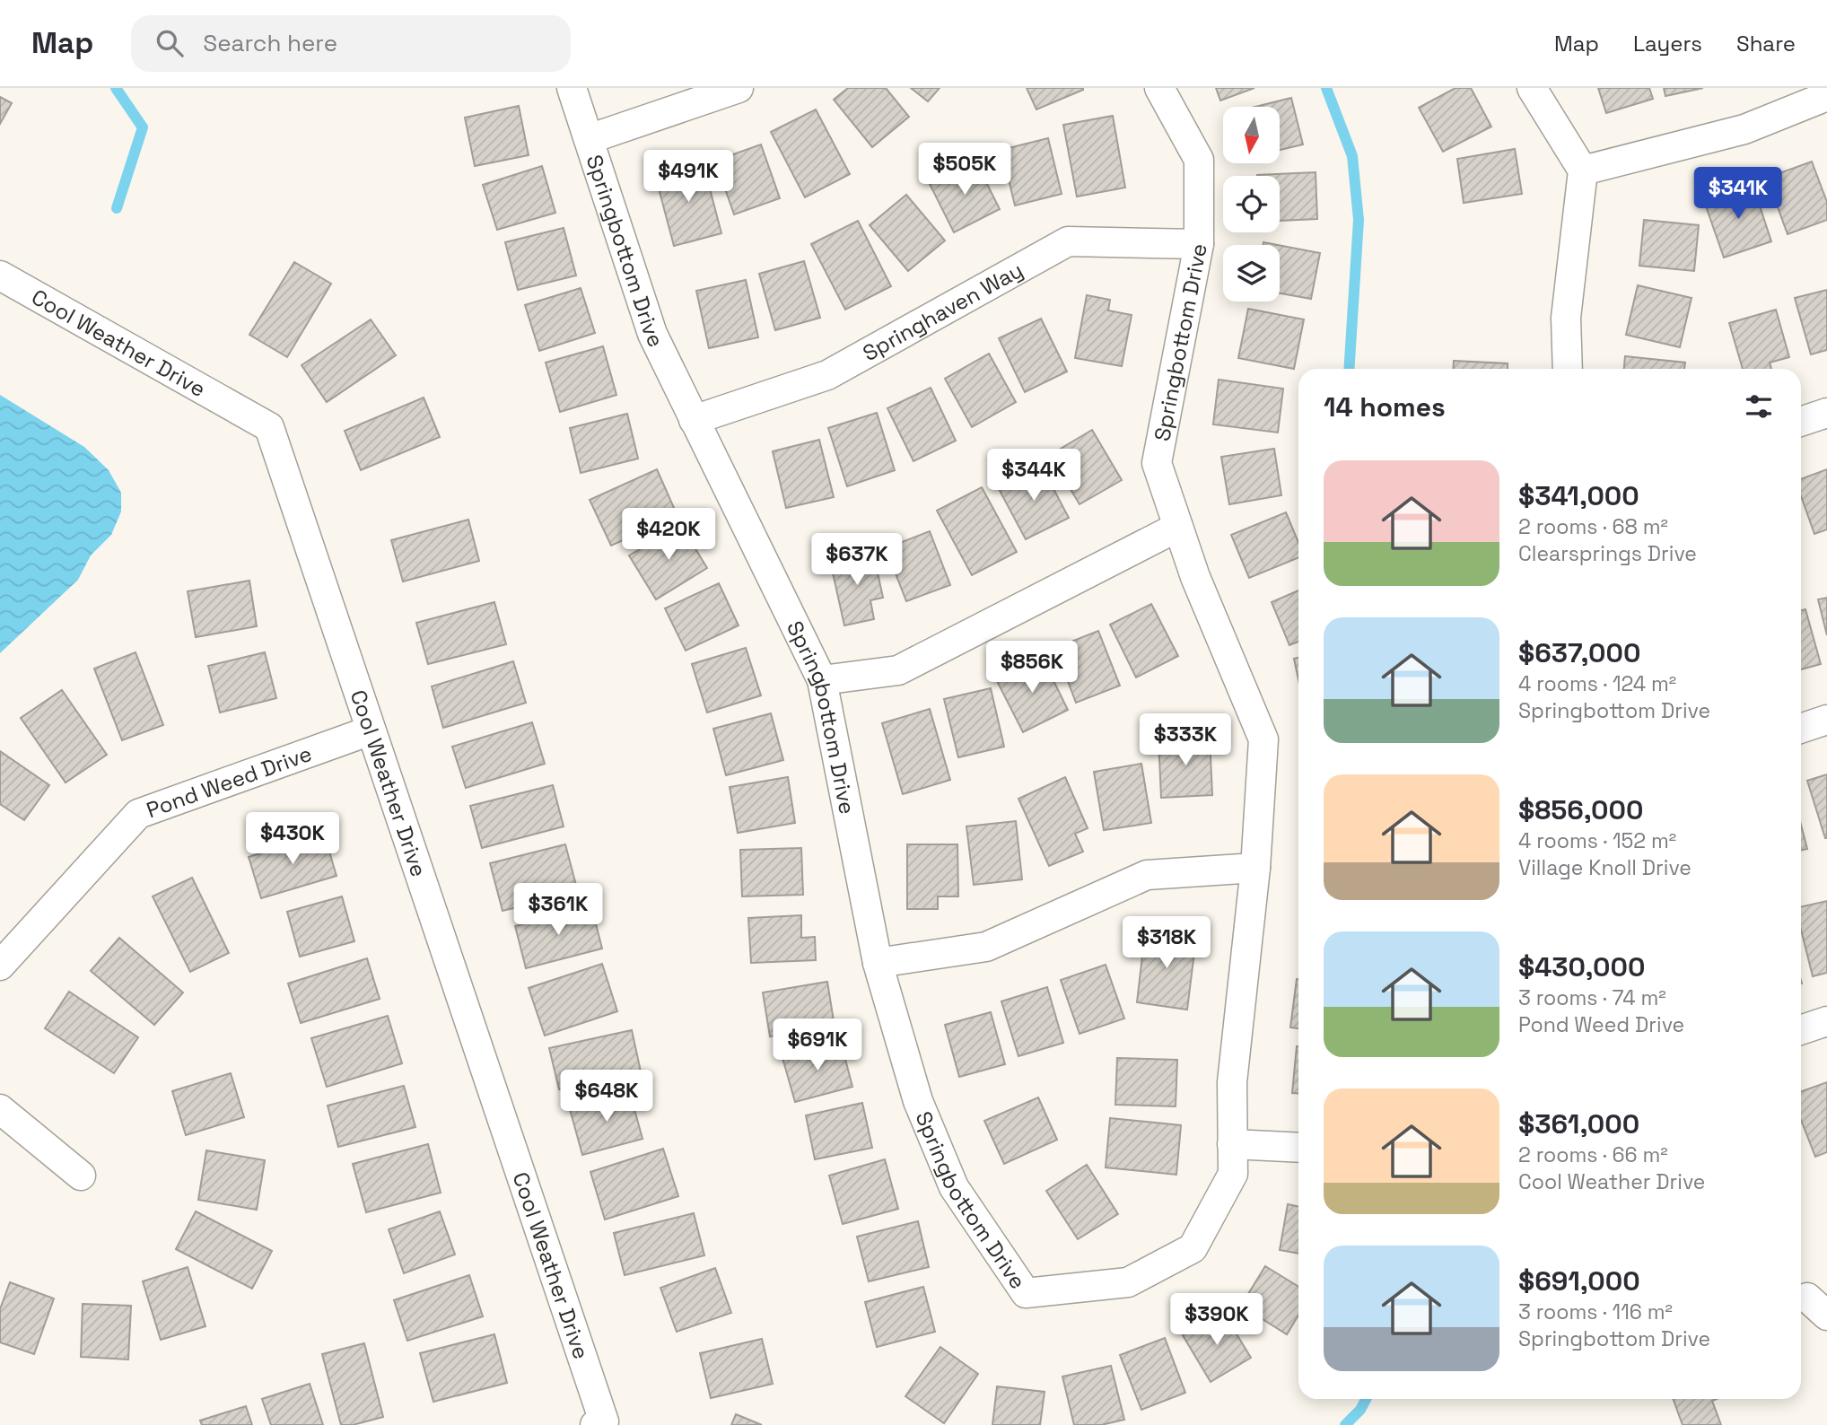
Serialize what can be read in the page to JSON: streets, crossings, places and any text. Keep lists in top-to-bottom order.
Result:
{
  "streets": {
    "street": [
      "Springbottom Drive",
      "Springhaven Way",
      "Cool Weather Drive",
      "Pond Weed Drive"
    ]
  },
  "crossings": [
    ["Springbottom Drive", "Springhaven Way"],
    ["Cool Weather Drive", "Pond Weed Drive"]
  ],
  "north": "bottom",
  "page": {
    "header": "Map",
    "search": "Search here",
    "nav": ["Map", "Layers", "Share"],
    "price": [
      "$505K",
      "$491K",
      "$341K",
      "$344K",
      "$420K",
      "$637K",
      "$856K",
      "$333K",
      "$430K",
      "$361K",
      "$318K",
      "$691K",
      "$648K",
      "$390K"
    ],
    "heading": "14 homes",
    "list": [
      {
        "name": "$341,000",
        "note": "2 rooms · 68 m² · Clearsprings Drive"
      },
      {
        "name": "$637,000",
        "note": "4 rooms · 124 m² · Springbottom Drive"
      },
      {
        "name": "$856,000",
        "note": "4 rooms · 152 m² · Village Knoll Drive"
      },
      {
        "name": "$430,000",
        "note": "3 rooms · 74 m² · Pond Weed Drive"
      },
      {
        "name": "$361,000",
        "note": "2 rooms · 66 m² · Cool Weather Drive"
      },
      {
        "name": "$691,000",
        "note": "3 rooms · 116 m² · Springbottom Drive"
      }
    ]
  }
}
